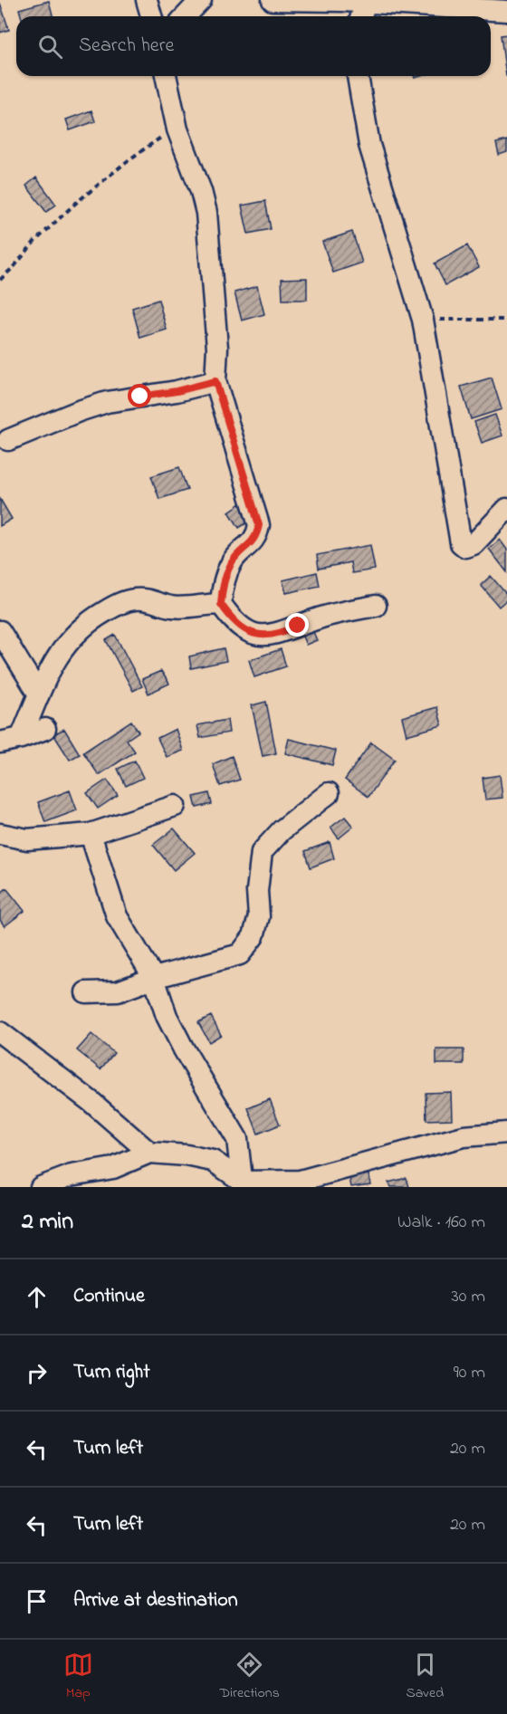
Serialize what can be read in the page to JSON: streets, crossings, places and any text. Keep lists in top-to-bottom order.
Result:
{
  "page": {
    "search": "Search here",
    "heading": ["2 min", "Walk · 160 m"],
    "list": [
      ["Continue", "30 m"],
      ["Turn right", "90 m"],
      ["Turn left", "20 m"],
      ["Turn left", "20 m"],
      "Arrive at destination"
    ],
    "nav": ["Map", "Directions", "Saved"]
  }
}
